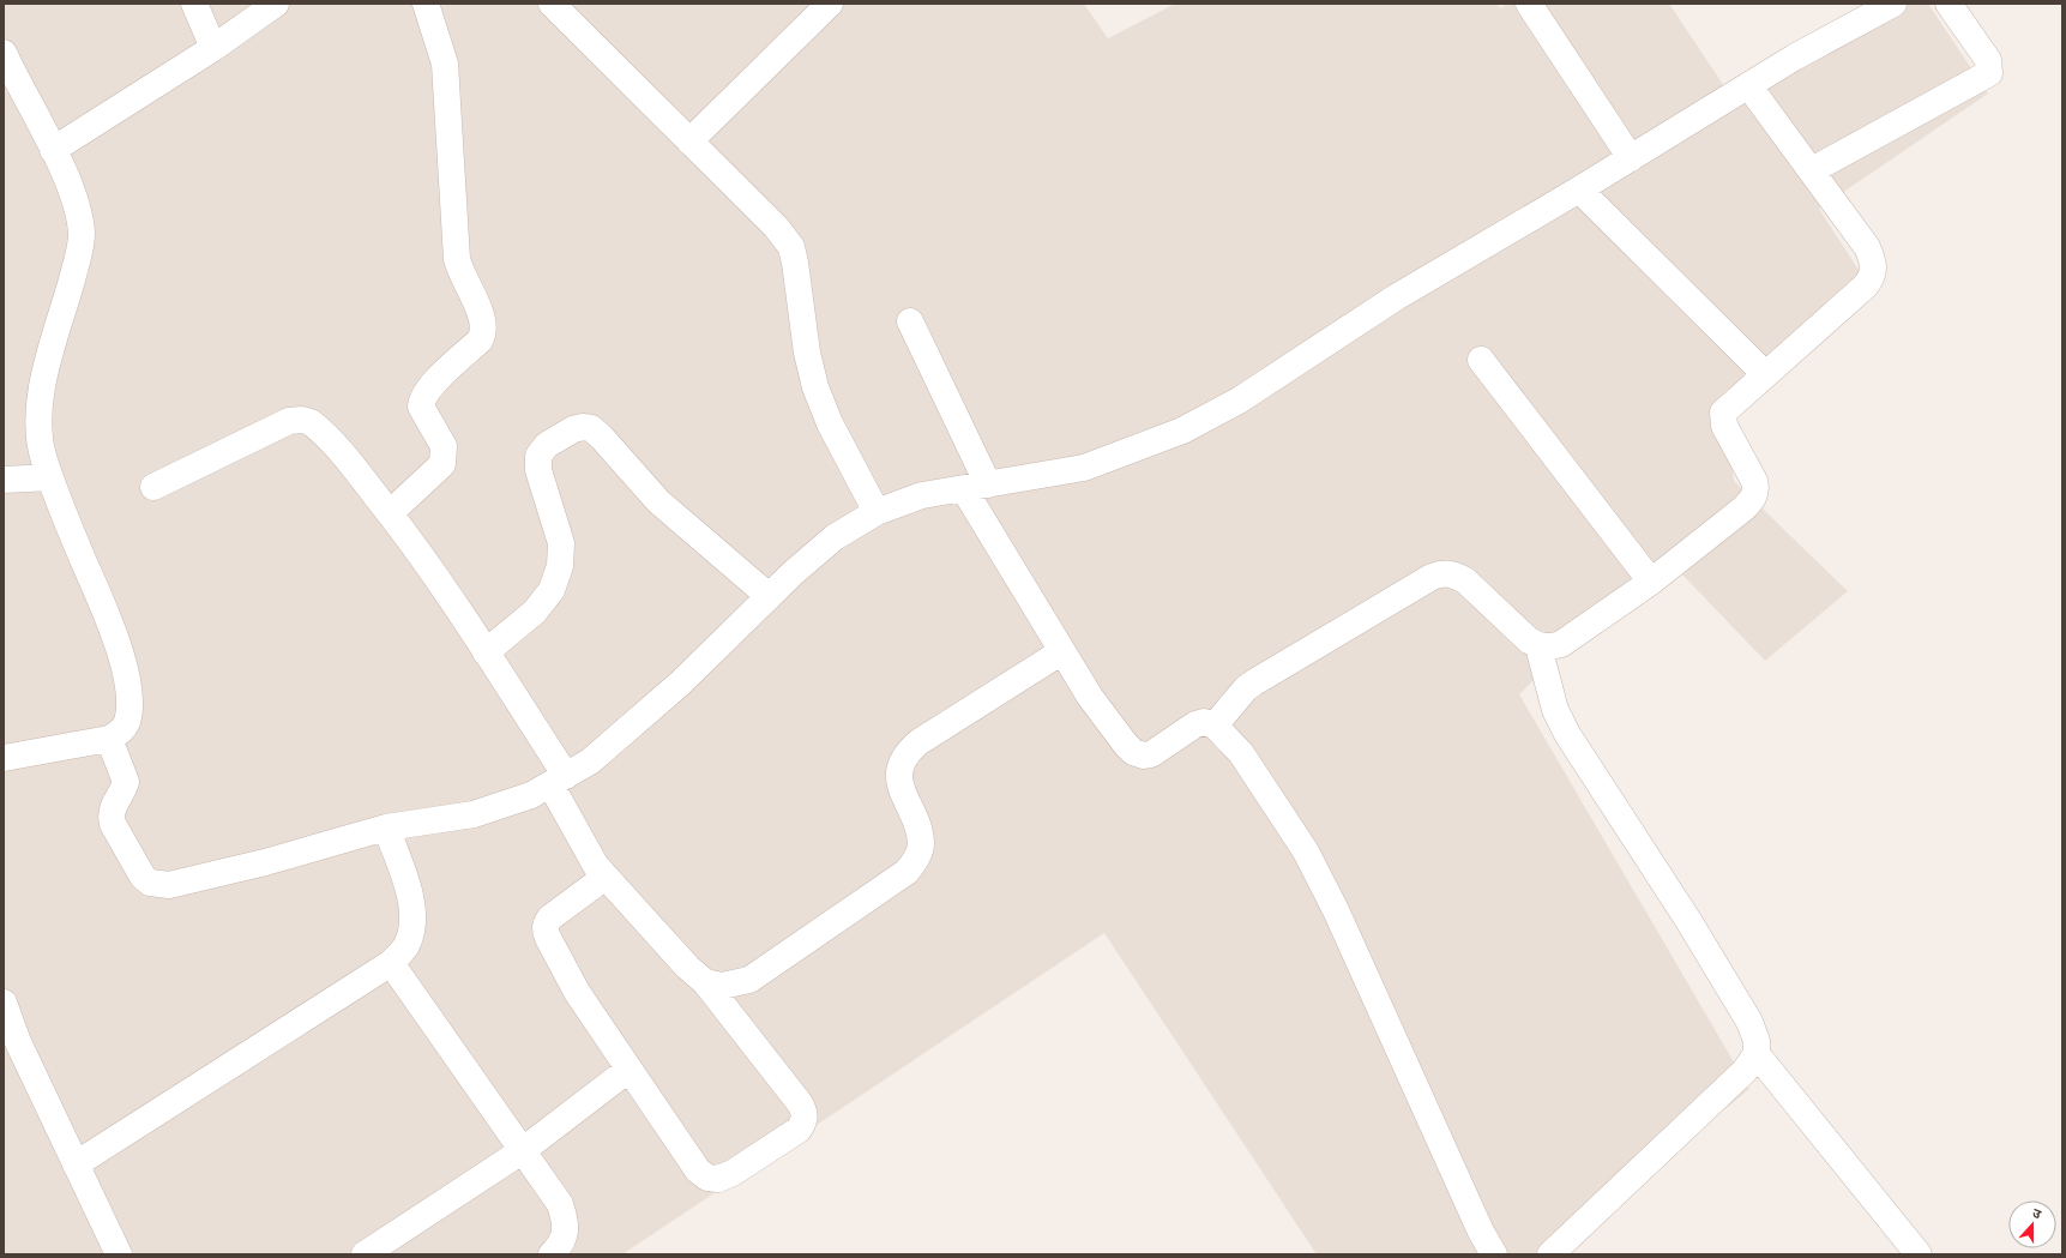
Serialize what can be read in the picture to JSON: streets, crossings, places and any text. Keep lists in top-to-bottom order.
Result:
{
  "north": "top"
}
